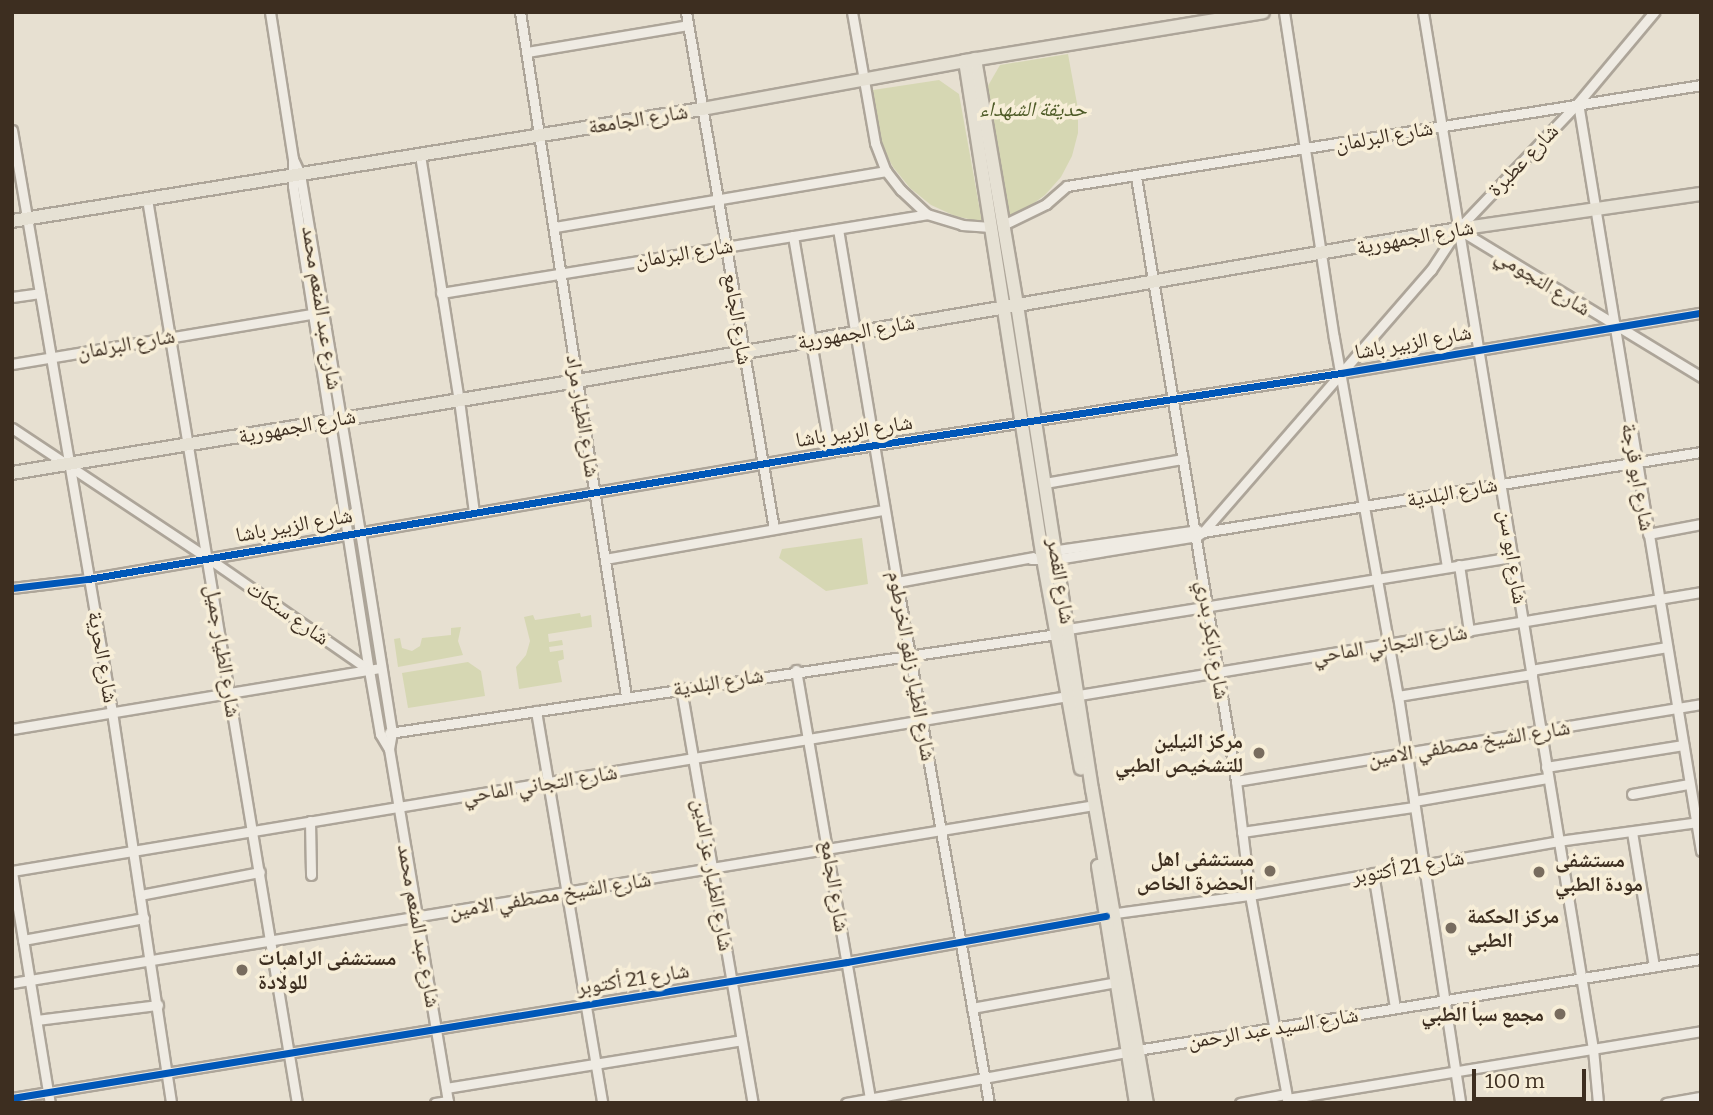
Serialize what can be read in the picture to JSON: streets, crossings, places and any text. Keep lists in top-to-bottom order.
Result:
{
  "streets": {
    "main road": ["شارع الجامعة", "شارع الجمهورية", "شارع القصر"],
    "street": [
      "شارع البرلمان",
      "شارع عطبرة",
      "شارع النجومي",
      "شارع عبد المنعم محمد",
      "شارع الجامع",
      "شارع الزبير باشا",
      "شارع الطيار مراد",
      "شارع ابو قرجة",
      "شارع البلدية",
      "شارع ابو سن",
      "شارع سنكات",
      "شارع بابكر بدري",
      "شارع التجاني الماحي",
      "شارع الطيار جميل",
      "شارع الحرية",
      "شارع الطيار زلفو الخرطوم",
      "شارع الشيخ مصطفي الامين",
      "شارع 21 أكتوبر",
      "شارع الطيار عز الدين",
      "شارع السيد عبد الرحمن"
    ]
  },
  "crossings": [
    ["شارع الجامعة", "شارع عبد المنعم محمد"],
    ["شارع الجامعة", "شارع الجامع"],
    ["شارع الجامعة", "شارع الطيار مراد"],
    ["شارع الجامعة", "شارع القصر"],
    ["شارع الجامعة", "شارع الطيار جميل"],
    ["شارع الجامعة", "شارع الحرية"],
    ["شارع البرلمان", "شارع عطبرة"],
    ["شارع البرلمان", "شارع عبد المنعم محمد"],
    ["شارع البرلمان", "شارع الجامع"],
    ["شارع البرلمان", "شارع الطيار مراد"],
    ["شارع البرلمان", "شارع ابو قرجة"],
    ["شارع البرلمان", "شارع ابو سن"],
    ["شارع البرلمان", "شارع القصر"],
    ["شارع البرلمان", "شارع بابكر بدري"],
    ["شارع البرلمان", "شارع الطيار جميل"],
    ["شارع البرلمان", "شارع الحرية"],
    ["شارع البرلمان", "شارع الطيار زلفو الخرطوم"],
    ["شارع عطبرة", "شارع الجمهورية"],
    ["شارع عطبرة", "شارع النجومي"],
    ["شارع عطبرة", "شارع الزبير باشا"],
    ["شارع عطبرة", "شارع ابو قرجة"],
    ["شارع عطبرة", "شارع البلدية"],
    ["شارع عطبرة", "شارع ابو سن"],
    ["شارع عطبرة", "شارع بابكر بدري"],
    ["شارع الجمهورية", "شارع النجومي"],
    ["شارع الجمهورية", "شارع عبد المنعم محمد"],
    ["شارع الجمهورية", "شارع الجامع"],
    ["شارع الجمهورية", "شارع الطيار مراد"],
    ["شارع الجمهورية", "شارع ابو قرجة"],
    ["شارع الجمهورية", "شارع ابو سن"],
    ["شارع الجمهورية", "شارع القصر"],
    ["شارع الجمهورية", "شارع سنكات"],
    ["شارع الجمهورية", "شارع بابكر بدري"],
    ["شارع الجمهورية", "شارع الطيار جميل"],
    ["شارع الجمهورية", "شارع الحرية"],
    ["شارع الجمهورية", "شارع الطيار زلفو الخرطوم"],
    ["شارع النجومي", "شارع الزبير باشا"],
    ["شارع النجومي", "شارع ابو قرجة"],
    ["شارع النجومي", "شارع ابو سن"],
    ["شارع عبد المنعم محمد", "شارع الزبير باشا"],
    ["شارع عبد المنعم محمد", "شارع البلدية"],
    ["شارع عبد المنعم محمد", "شارع سنكات"],
    ["شارع عبد المنعم محمد", "شارع التجاني الماحي"],
    ["شارع عبد المنعم محمد", "شارع الشيخ مصطفي الامين"],
    ["شارع عبد المنعم محمد", "شارع 21 أكتوبر"],
    ["شارع الجامع", "شارع الزبير باشا"],
    ["شارع الجامع", "شارع البلدية"],
    ["شارع الجامع", "شارع التجاني الماحي"],
    ["شارع الجامع", "شارع الشيخ مصطفي الامين"],
    ["شارع الجامع", "شارع 21 أكتوبر"],
    ["شارع الجامع", "شارع السيد عبد الرحمن"],
    ["شارع الزبير باشا", "شارع الطيار مراد"],
    ["شارع الزبير باشا", "شارع ابو قرجة"],
    ["شارع الزبير باشا", "شارع ابو سن"],
    ["شارع الزبير باشا", "شارع القصر"],
    ["شارع الزبير باشا", "شارع سنكات"],
    ["شارع الزبير باشا", "شارع بابكر بدري"],
    ["شارع الزبير باشا", "شارع الطيار جميل"],
    ["شارع الزبير باشا", "شارع الحرية"],
    ["شارع الزبير باشا", "شارع الطيار زلفو الخرطوم"],
    ["شارع الطيار مراد", "شارع البلدية"],
    ["شارع ابو قرجة", "شارع البلدية"],
    ["شارع ابو قرجة", "شارع التجاني الماحي"],
    ["شارع ابو قرجة", "شارع الشيخ مصطفي الامين"],
    ["شارع ابو قرجة", "شارع 21 أكتوبر"],
    ["شارع البلدية", "شارع ابو سن"],
    ["شارع البلدية", "شارع القصر"],
    ["شارع البلدية", "شارع بابكر بدري"],
    ["شارع البلدية", "شارع الطيار زلفو الخرطوم"],
    ["شارع البلدية", "شارع الطيار عز الدين"],
    ["شارع ابو سن", "شارع التجاني الماحي"],
    ["شارع ابو سن", "شارع الشيخ مصطفي الامين"],
    ["شارع ابو سن", "شارع 21 أكتوبر"],
    ["شارع ابو سن", "شارع السيد عبد الرحمن"],
    ["شارع القصر", "شارع التجاني الماحي"],
    ["شارع القصر", "شارع الشيخ مصطفي الامين"],
    ["شارع القصر", "شارع 21 أكتوبر"],
    ["شارع القصر", "شارع السيد عبد الرحمن"],
    ["شارع سنكات", "شارع الطيار جميل"],
    ["شارع سنكات", "شارع الحرية"],
    ["شارع بابكر بدري", "شارع التجاني الماحي"],
    ["شارع بابكر بدري", "شارع الشيخ مصطفي الامين"],
    ["شارع بابكر بدري", "شارع 21 أكتوبر"],
    ["شارع بابكر بدري", "شارع السيد عبد الرحمن"],
    ["شارع التجاني الماحي", "شارع الطيار جميل"],
    ["شارع التجاني الماحي", "شارع الحرية"],
    ["شارع التجاني الماحي", "شارع الطيار زلفو الخرطوم"],
    ["شارع التجاني الماحي", "شارع الطيار عز الدين"],
    ["شارع الطيار جميل", "شارع الشيخ مصطفي الامين"],
    ["شارع الطيار جميل", "شارع 21 أكتوبر"],
    ["شارع الحرية", "شارع الشيخ مصطفي الامين"],
    ["شارع الحرية", "شارع 21 أكتوبر"],
    ["شارع الطيار زلفو الخرطوم", "شارع الشيخ مصطفي الامين"],
    ["شارع الطيار زلفو الخرطوم", "شارع 21 أكتوبر"],
    ["شارع الطيار زلفو الخرطوم", "شارع السيد عبد الرحمن"],
    ["شارع الشيخ مصطفي الامين", "شارع الطيار عز الدين"],
    ["شارع 21 أكتوبر", "شارع الطيار عز الدين"]
  ],
  "parks": ["حديقة الشهداء"],
  "places": [
    "مركز النيلين للتشخيص الطبي",
    "مستشفى اهل الحضرة الخاص",
    "مستشفى مودة الطبي",
    "مركز الحكمة الطبي",
    "مستشفى الراهبات للولادة",
    "مجمع سبأ الطبي"
  ],
  "scale_bar": "100 m"
}
